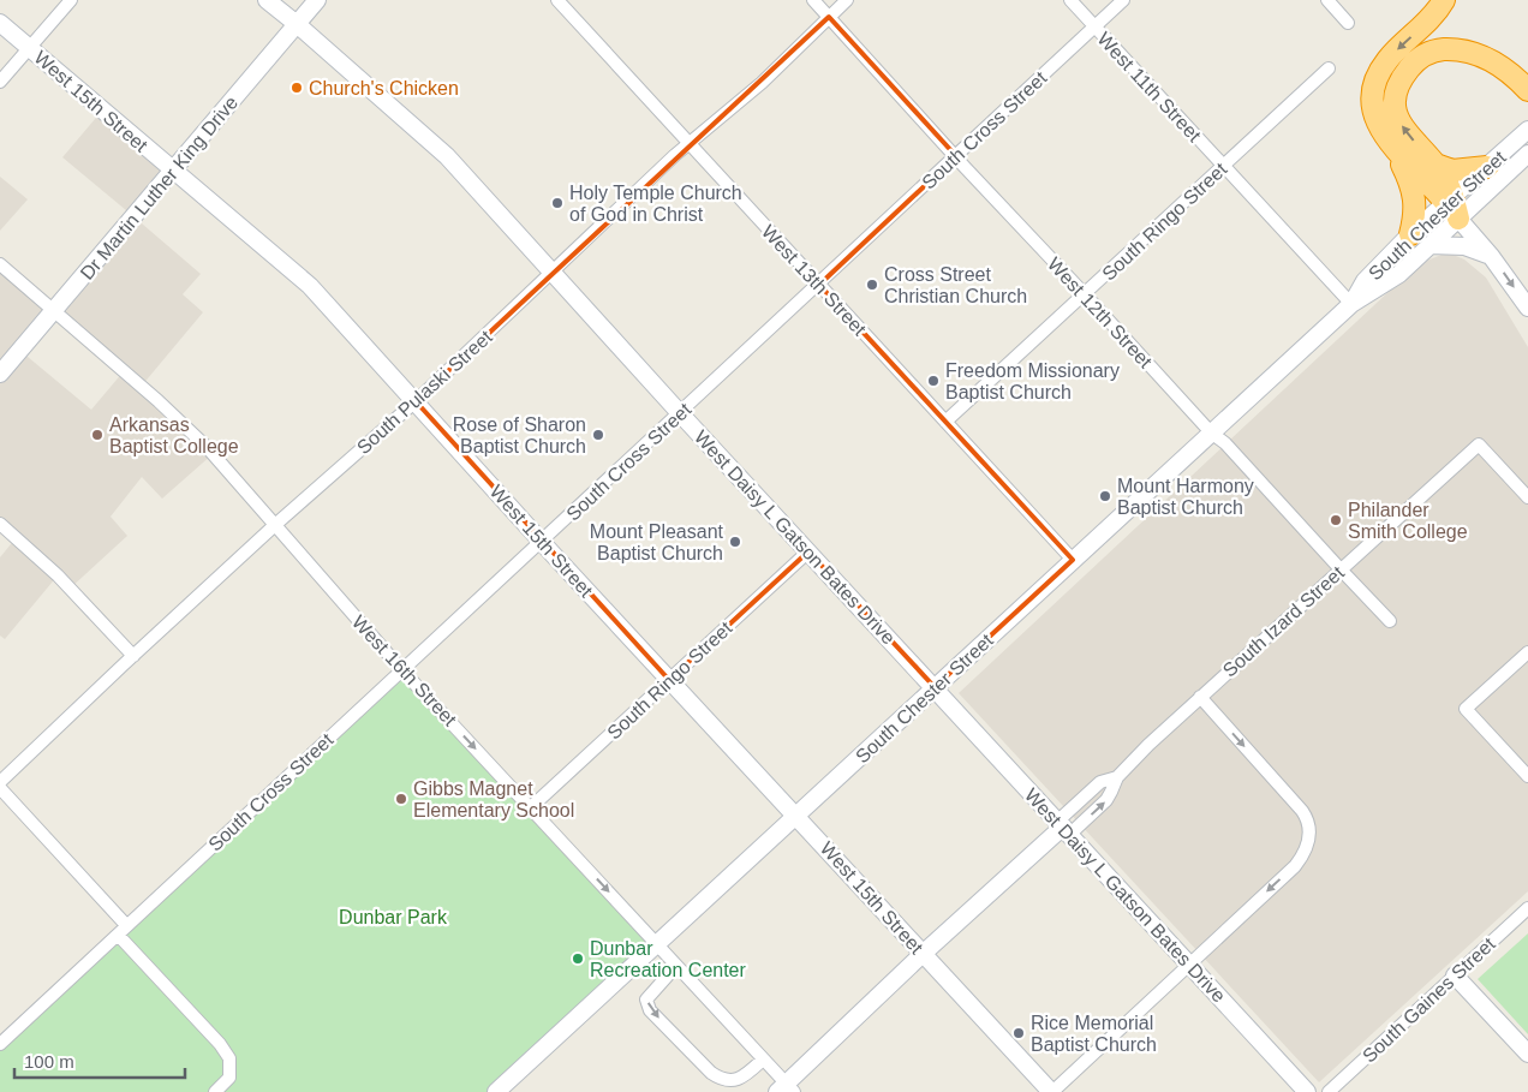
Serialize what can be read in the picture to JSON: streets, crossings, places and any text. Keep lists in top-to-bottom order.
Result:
{
  "streets": {
    "street": [
      "West 11th Street",
      "West 15th Street",
      "South Cross Street",
      "Dr Martin Luther King Drive",
      "South Chester Street",
      "South Ringo Street",
      "West 13th Street",
      "West 12th Street",
      "South Pulaski Street",
      "West Daisy L Gatson Bates Drive",
      "South Izard Street",
      "West 16th Street",
      "South Gaines Street"
    ]
  },
  "crossings": [
    ["West 11th Street", "South Cross Street"],
    ["West 11th Street", "South Chester Street"],
    ["West 11th Street", "South Ringo Street"],
    ["West 15th Street", "South Cross Street"],
    ["West 15th Street", "Dr Martin Luther King Drive"],
    ["West 15th Street", "South Chester Street"],
    ["West 15th Street", "South Ringo Street"],
    ["West 15th Street", "South Pulaski Street"],
    ["West 15th Street", "South Izard Street"],
    ["South Cross Street", "West 13th Street"],
    ["South Cross Street", "West 12th Street"],
    ["South Cross Street", "West Daisy L Gatson Bates Drive"],
    ["South Cross Street", "West 16th Street"],
    ["Dr Martin Luther King Drive", "West Daisy L Gatson Bates Drive"],
    ["Dr Martin Luther King Drive", "West 16th Street"],
    ["South Chester Street", "West 13th Street"],
    ["South Chester Street", "West 12th Street"],
    ["South Chester Street", "West Daisy L Gatson Bates Drive"],
    ["South Chester Street", "West 16th Street"],
    ["South Ringo Street", "West 13th Street"],
    ["South Ringo Street", "West 12th Street"],
    ["South Ringo Street", "West Daisy L Gatson Bates Drive"],
    ["South Ringo Street", "West 16th Street"],
    ["West 13th Street", "South Pulaski Street"],
    ["West 12th Street", "South Pulaski Street"],
    ["West 12th Street", "South Izard Street"],
    ["South Pulaski Street", "West Daisy L Gatson Bates Drive"],
    ["South Pulaski Street", "West 16th Street"],
    ["West Daisy L Gatson Bates Drive", "South Izard Street"],
    ["South Izard Street", "West 16th Street"]
  ],
  "parks": ["Dunbar Park"],
  "places": [
    "Church's Chicken",
    "Holy Temple Church of God in Christ",
    "Cross Street Christian Church",
    "Freedom Missionary Baptist Church",
    "Arkansas Baptist College",
    "Rose of Sharon Baptist Church",
    "Mount Harmony Baptist Church",
    "Philander Smith College",
    "Mount Pleasant Baptist Church",
    "Gibbs Magnet Elementary School",
    "Dunbar Recreation Center",
    "Rice Memorial Baptist Church"
  ],
  "scale_bar": "100 m"
}
